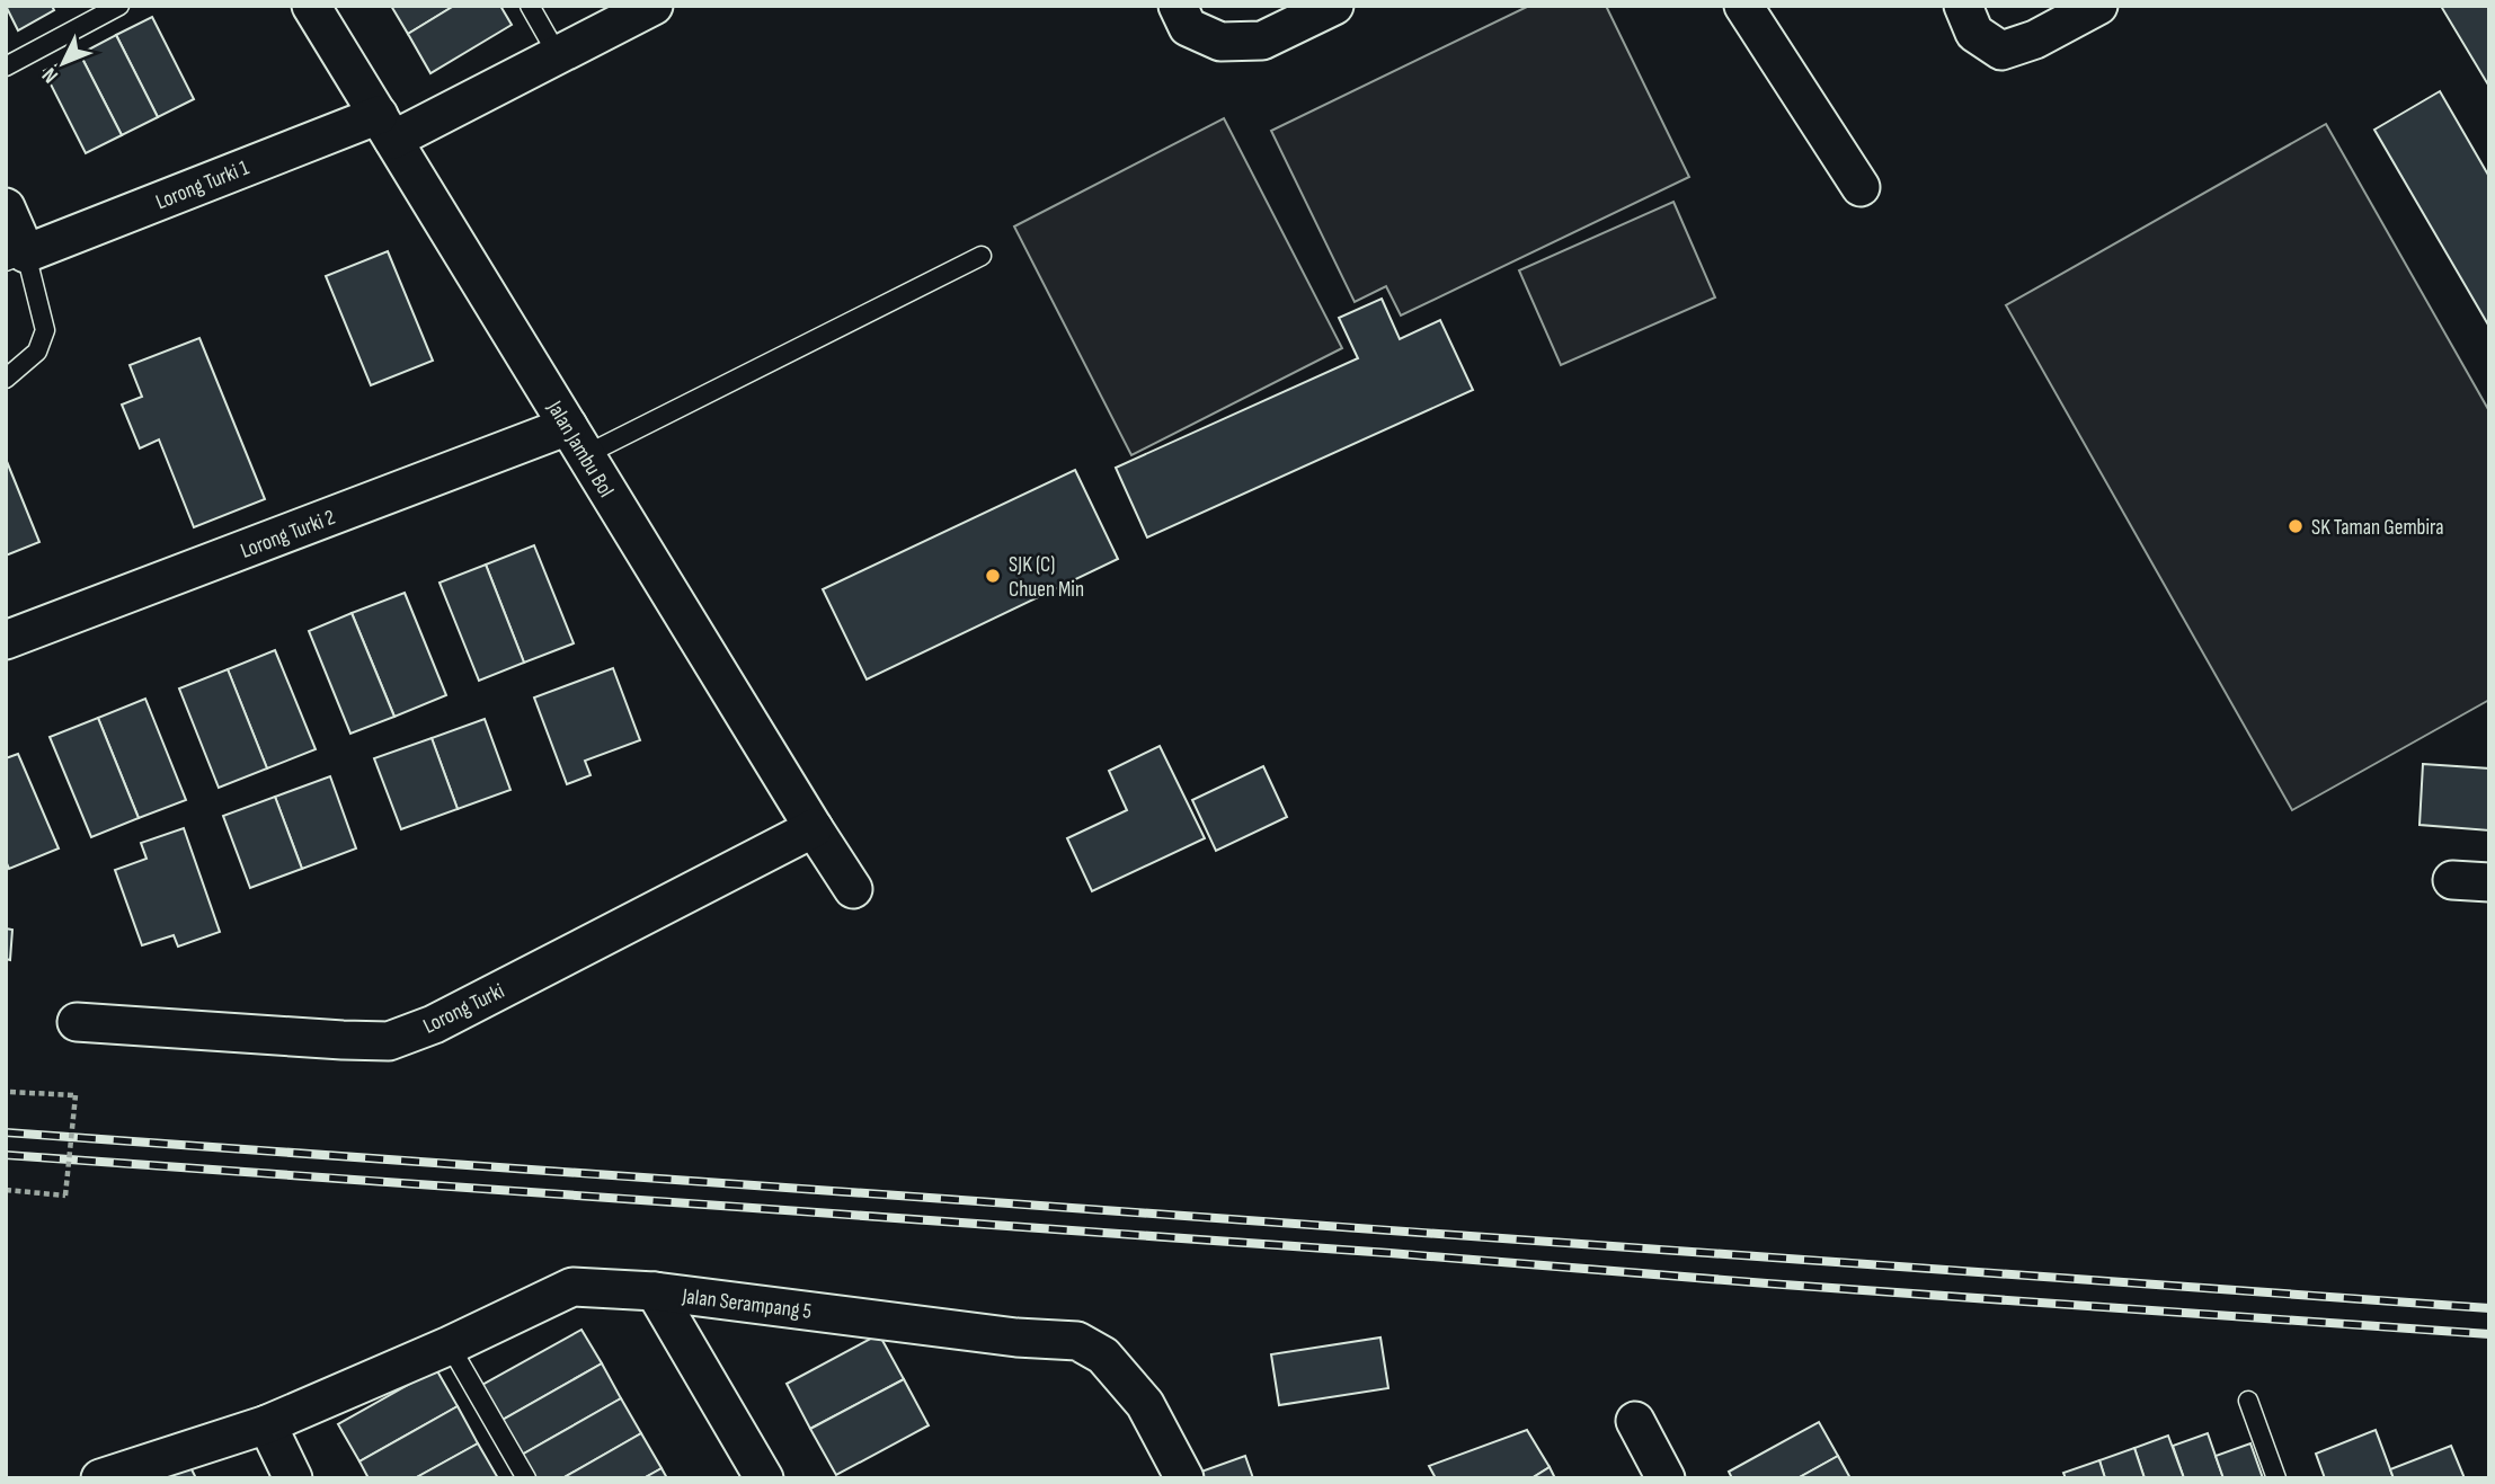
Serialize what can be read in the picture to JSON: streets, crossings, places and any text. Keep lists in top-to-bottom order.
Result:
{
  "streets": {
    "street": [
      "Lorong Turki 1",
      "Jalan Jambu Bol",
      "Lorong Turki 2",
      "Lorong Turki",
      "Jalan Serampang 5"
    ]
  },
  "crossings": [
    ["Lorong Turki 1", "Jalan Jambu Bol"],
    ["Jalan Jambu Bol", "Lorong Turki 2"],
    ["Jalan Jambu Bol", "Lorong Turki"]
  ],
  "places": ["SK Taman Gembira", "SJK (C) Chuen Min"],
  "north": "bottom left"
}
